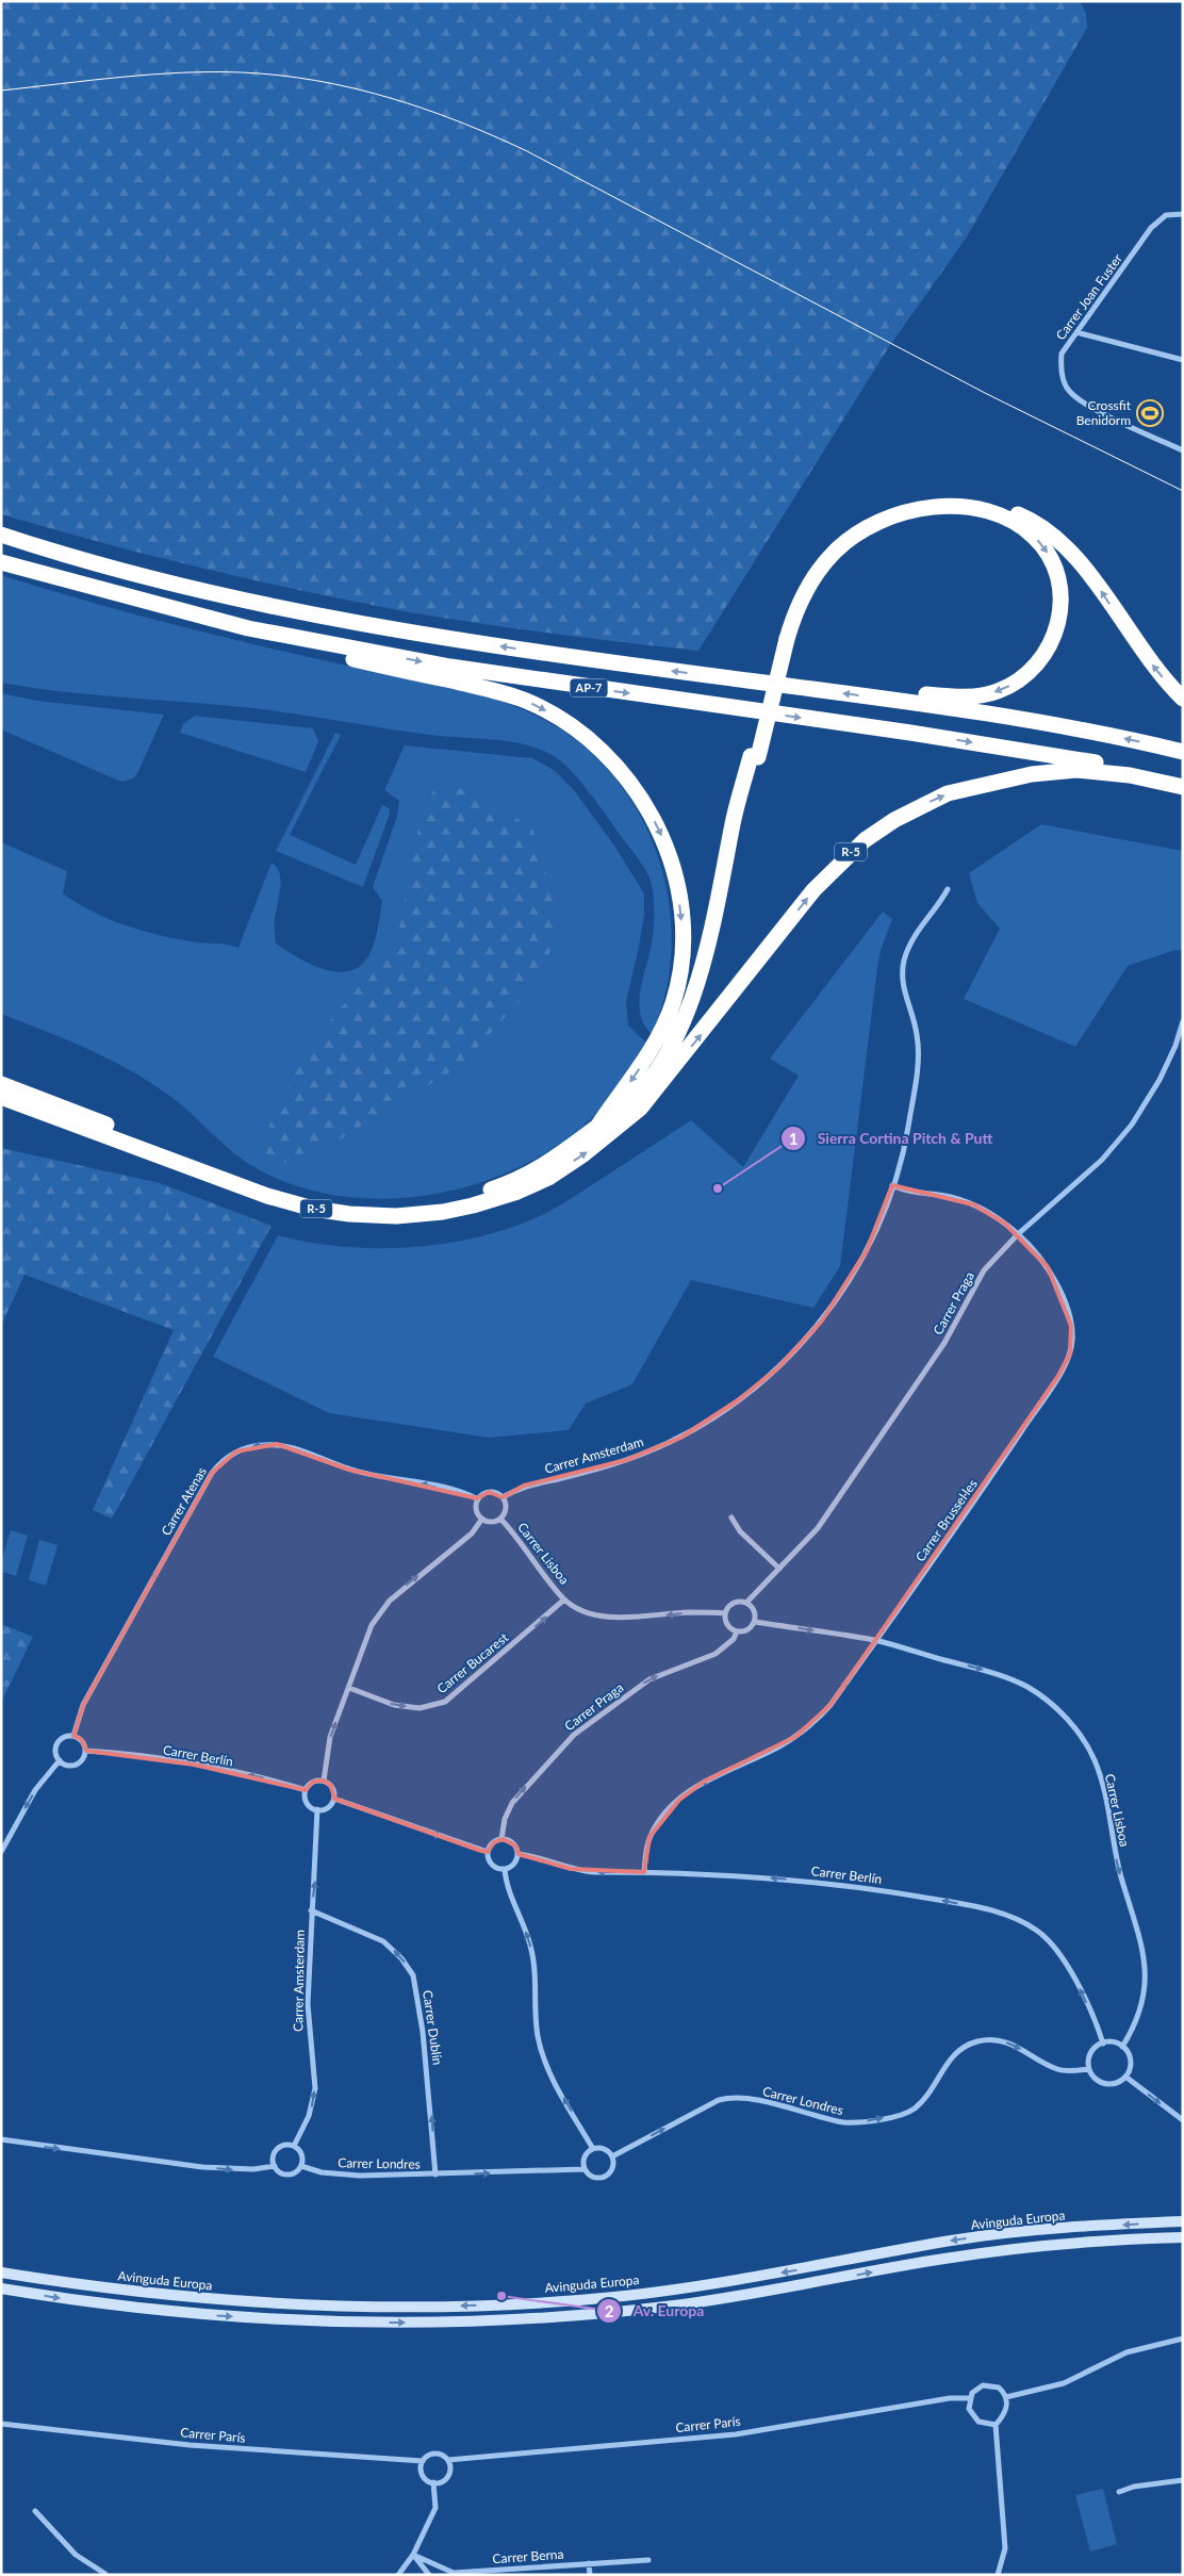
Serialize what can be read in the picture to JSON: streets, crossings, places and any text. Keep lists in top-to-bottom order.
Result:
{
  "streets": {
    "highway": ["AP-7", "R-5"],
    "main road": ["Avinguda Europa"],
    "street": [
      "Carrer Joan Fuster",
      "Carrer Praga",
      "Carrer Amsterdam",
      "Carrer Atenas",
      "Carrer Brussel·les",
      "Carrer Lisboa",
      "Carrer Bucarest",
      "Carrer Berlín",
      "Carrer Dublín",
      "Carrer Londres",
      "Carrer París",
      "Carrer Berna"
    ]
  },
  "crossings": [
    ["AP-7", "R-5"],
    ["Carrer Praga", "Carrer Brussel·les"],
    ["Carrer Praga", "Carrer Lisboa"],
    ["Carrer Praga", "Carrer Berlín"],
    ["Carrer Amsterdam", "Carrer Atenas"],
    ["Carrer Amsterdam", "Carrer Brussel·les"],
    ["Carrer Amsterdam", "Carrer Lisboa"],
    ["Carrer Amsterdam", "Carrer Berlín"],
    ["Carrer Amsterdam", "Carrer Dublín"],
    ["Carrer Amsterdam", "Carrer Londres"],
    ["Carrer Atenas", "Carrer Lisboa"],
    ["Carrer Atenas", "Carrer Berlín"],
    ["Carrer Brussel·les", "Carrer Lisboa"],
    ["Carrer Brussel·les", "Carrer Berlín"],
    ["Carrer Lisboa", "Carrer Bucarest"],
    ["Carrer Lisboa", "Carrer Berlín"],
    ["Carrer Lisboa", "Carrer Londres"],
    ["Carrer Berlín", "Carrer Londres"],
    ["Carrer Dublín", "Carrer Londres"]
  ],
  "one_way": [
    "Carrer Atenas",
    "Carrer Bucarest",
    "Carrer Berlín",
    "Carrer Dublín",
    "Carrer Londres"
  ],
  "places": {
    "sports": ["Crossfit Benidorm"],
    "other": ["Sierra Cortina Pitch & Putt", "Av. Europa"]
  }
}
